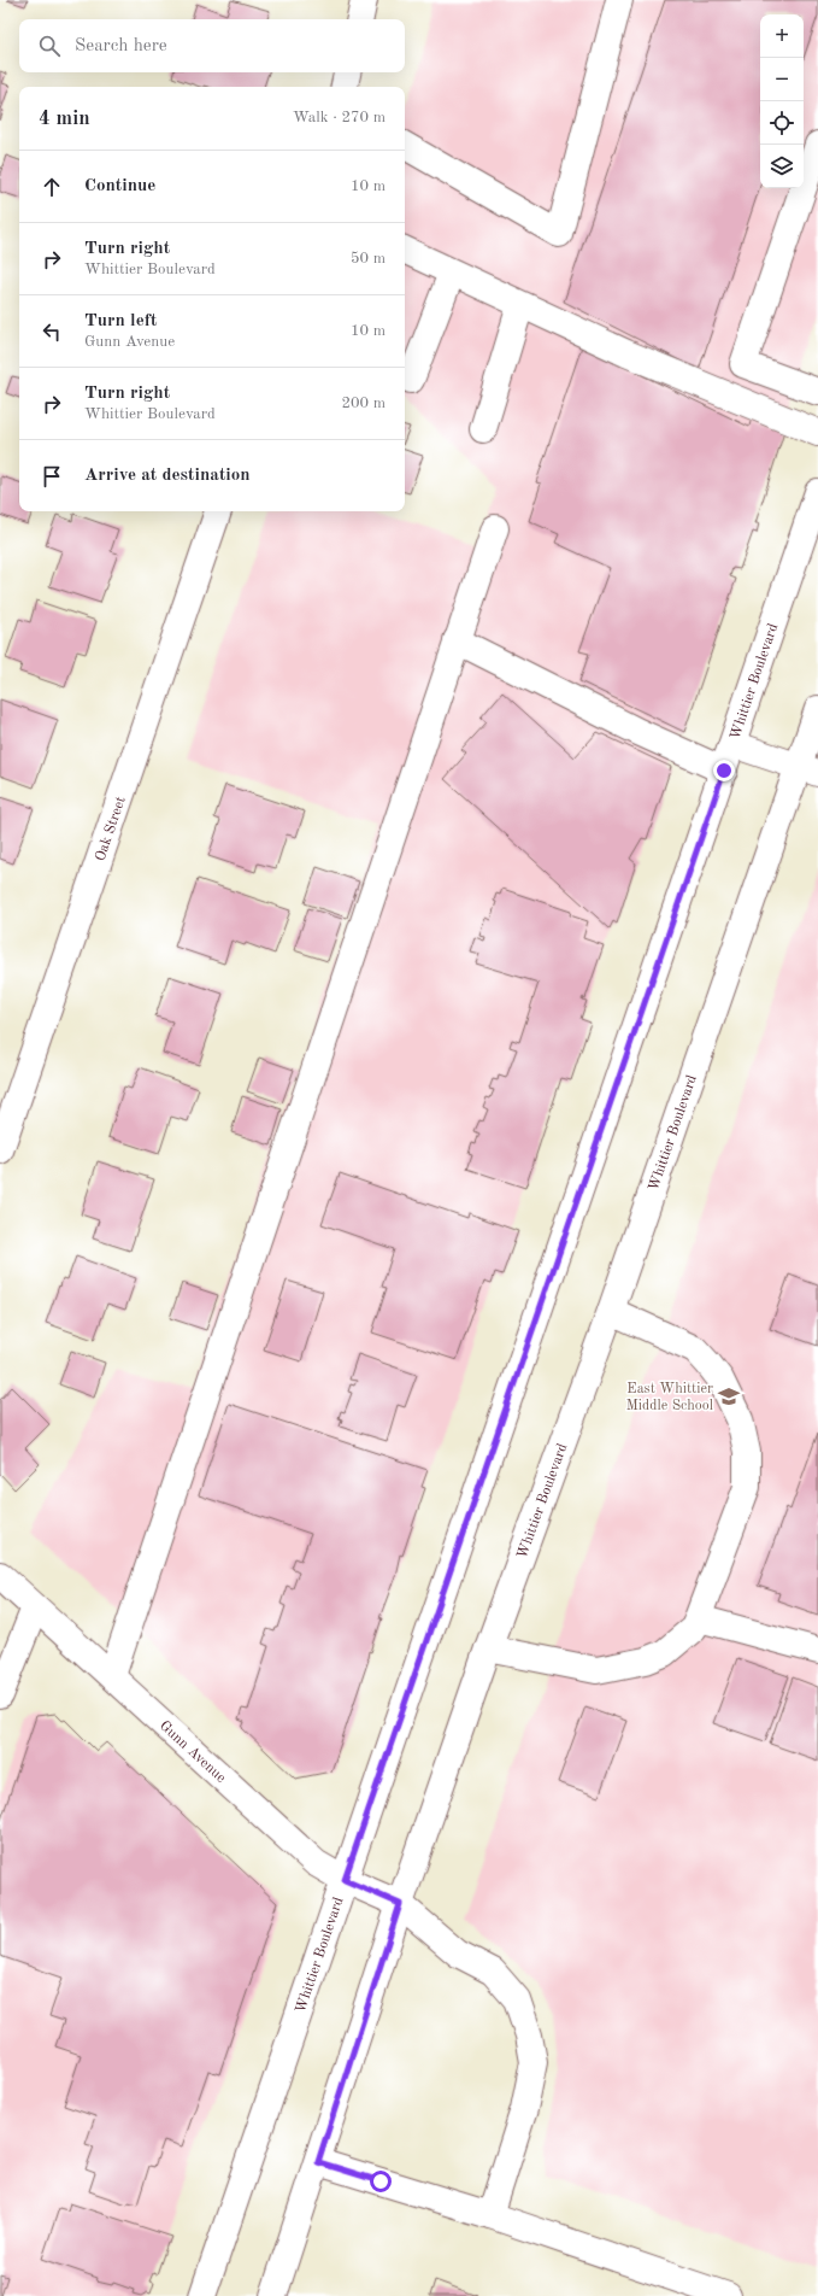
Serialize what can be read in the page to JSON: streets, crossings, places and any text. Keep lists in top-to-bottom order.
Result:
{
  "streets": {
    "main road": ["Whittier Boulevard", "Oak Street", "Gunn Avenue"]
  },
  "crossings": [
    ["Whittier Boulevard", "Gunn Avenue"]
  ],
  "places": {
    "school or university": ["East Whittier Middle School"]
  },
  "page": {
    "map_buttons": ["+", "−"],
    "search": "Search here",
    "heading": ["4 min", "Walk · 270 m"],
    "list": [
      ["Continue", "10 m"],
      ["Turn right", "Whittier Boulevard", "50 m"],
      ["Turn left", "Gunn Avenue", "10 m"],
      ["Turn right", "Whittier Boulevard", "200 m"],
      "Arrive at destination"
    ]
  }
}
